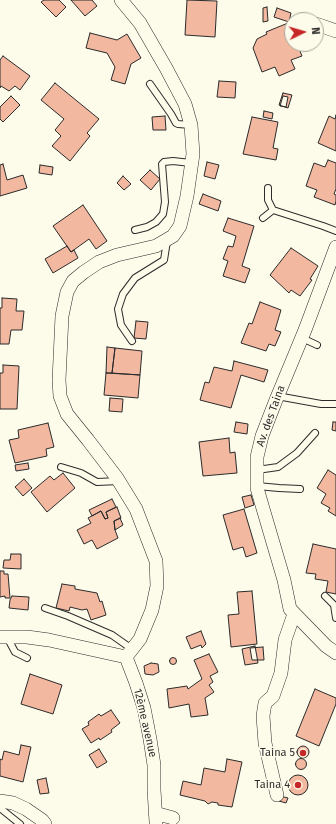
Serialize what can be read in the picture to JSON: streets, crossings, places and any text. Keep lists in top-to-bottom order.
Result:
{
  "streets": {
    "street": ["Av. des Taina", "12ème avenue"]
  },
  "places": ["Taina 5", "Taina 4"],
  "north": "right"
}
